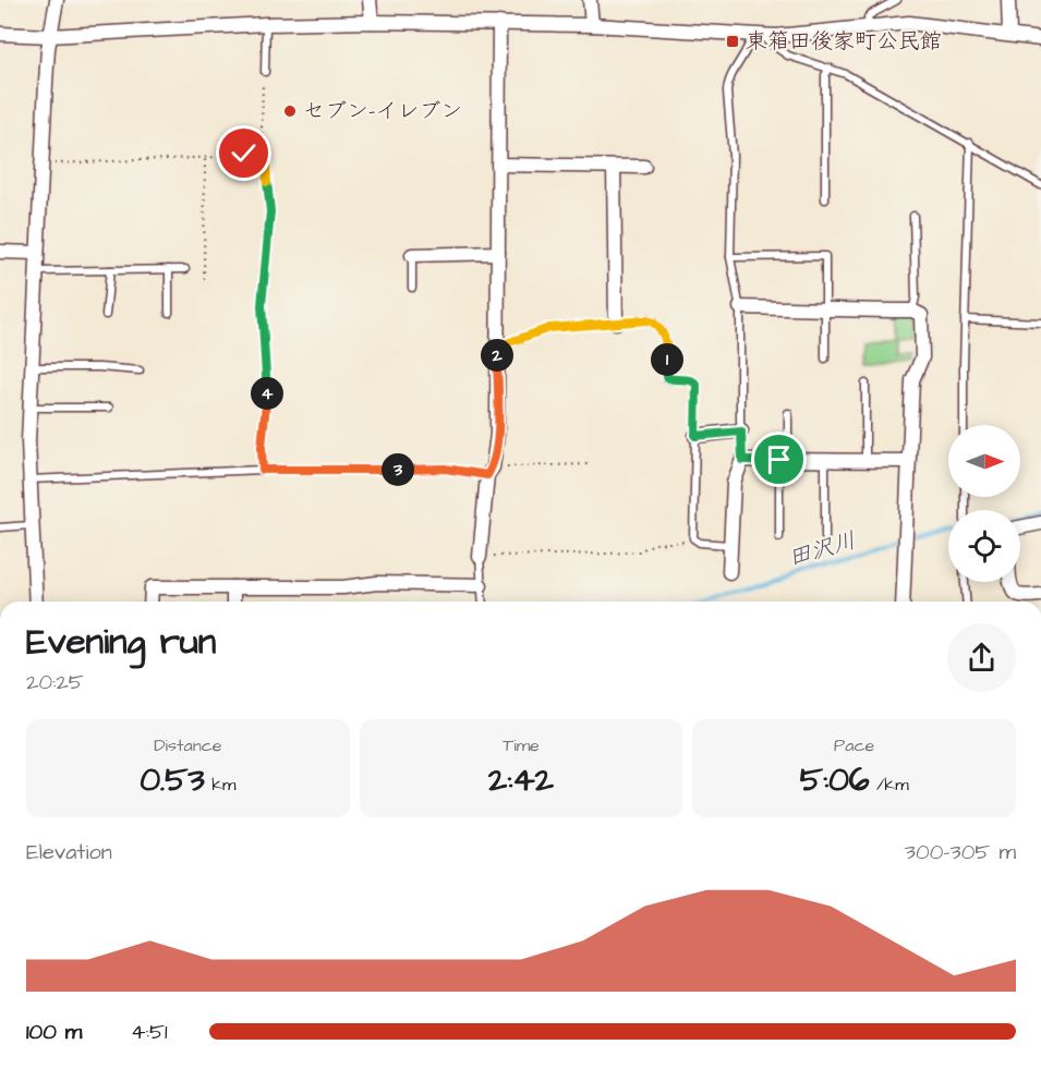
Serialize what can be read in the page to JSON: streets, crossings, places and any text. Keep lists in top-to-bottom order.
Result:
{
  "water": ["田沢川"],
  "places": {
    "transit": ["東箱田後家町公民館"],
    "other": ["セブン-イレブン"]
  },
  "north": "right",
  "page": {
    "pins": [
      "2",
      "1",
      "4",
      "3"
    ],
    "heading": ["Evening run", "20:25"],
    "stats": [
      ["Distance", "0.53 km"],
      ["Time", "2:42"],
      ["Pace", "5:06 /km"]
    ],
    "chart": ["Elevation", "300–305 m"],
    "list": [
      {
        "name": "100 m",
        "note": "4:51"
      }
    ]
  }
}
